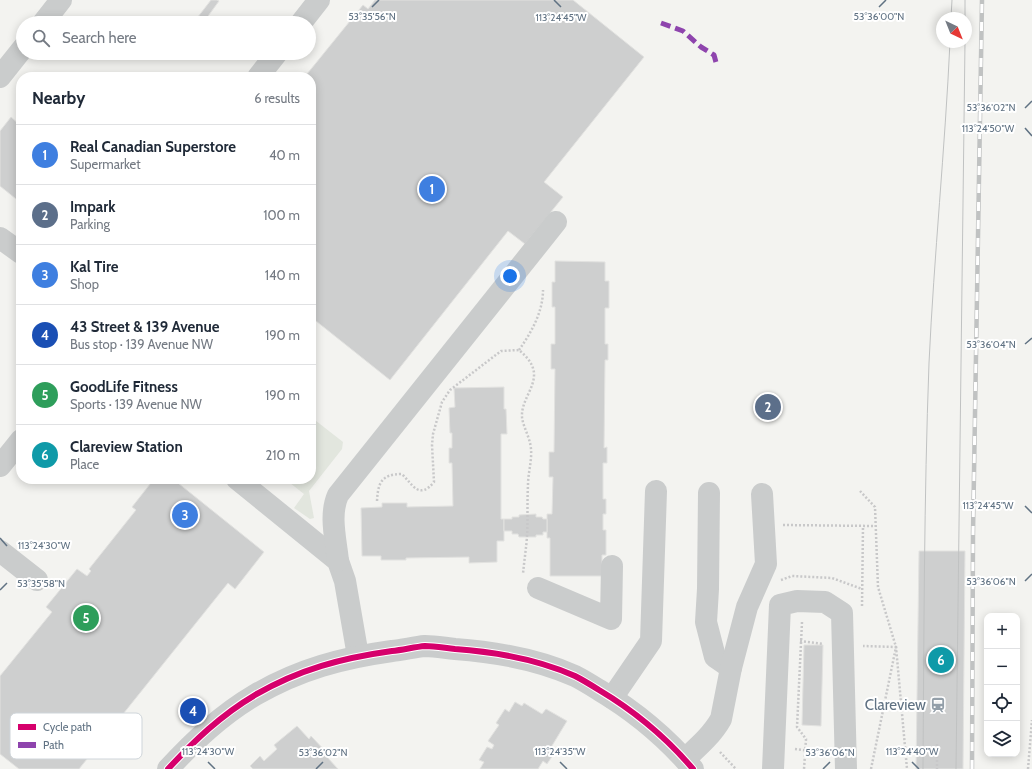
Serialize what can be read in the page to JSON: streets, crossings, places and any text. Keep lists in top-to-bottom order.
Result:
{
  "places": {
    "station": ["Clareview"]
  },
  "legend": ["Cycle path", "Path"],
  "north": "bottom right",
  "page": {
    "search": "Search here",
    "heading": ["Nearby", "6 results"],
    "list": [
      {
        "mark": "1",
        "name": "Real Canadian Superstore",
        "note": "Supermarket",
        "value": "40 m"
      },
      {
        "mark": "2",
        "name": "Impark",
        "note": "Parking",
        "value": "100 m"
      },
      {
        "mark": "3",
        "name": "Kal Tire",
        "note": "Shop",
        "value": "140 m"
      },
      {
        "mark": "4",
        "name": "43 Street & 139 Avenue",
        "note": "Bus stop · 139 Avenue NW",
        "value": "190 m"
      },
      {
        "mark": "5",
        "name": "GoodLife Fitness",
        "note": "Sports · 139 Avenue NW",
        "value": "190 m"
      },
      {
        "mark": "6",
        "name": "Clareview Station",
        "note": "Place",
        "value": "210 m"
      }
    ],
    "pins": [
      "1",
      "2",
      "3",
      "5",
      "6",
      "4"
    ],
    "map_buttons": ["+", "−"]
  },
  "coordinates": [
    "53°35'56\"N",
    "53°36'00\"N",
    "113°24'45\"W",
    "53°36'02\"N",
    "113°24'50\"W",
    "53°36'04\"N",
    "113°24'30\"W",
    "53°36'06\"N",
    "53°35'58\"N",
    "113°24'35\"W",
    "113°24'40\"W"
  ]
}
